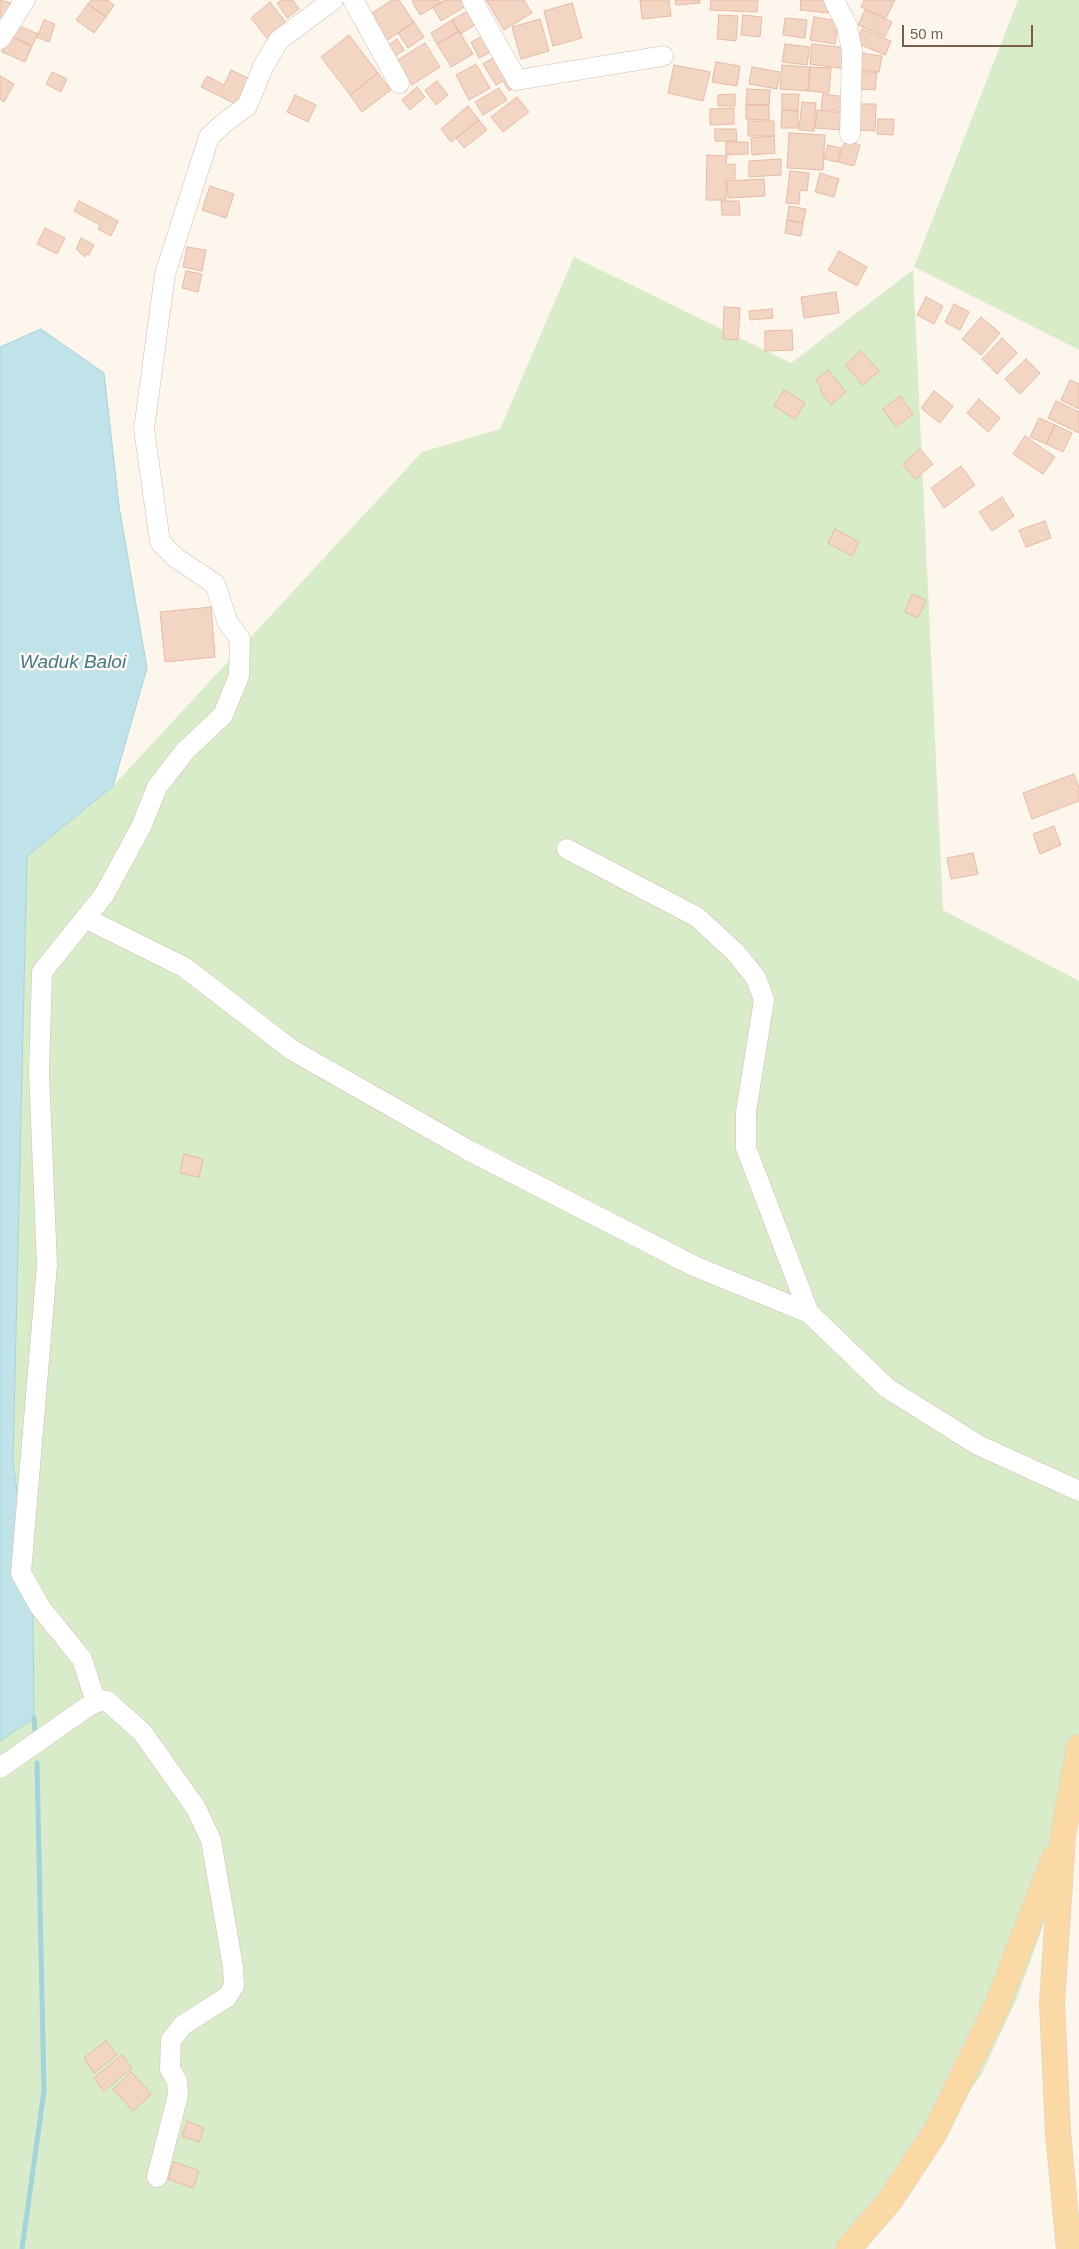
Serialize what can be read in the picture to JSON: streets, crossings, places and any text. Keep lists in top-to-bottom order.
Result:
{
  "water": ["Waduk Baloi"],
  "scale_bar": "50 m"
}
